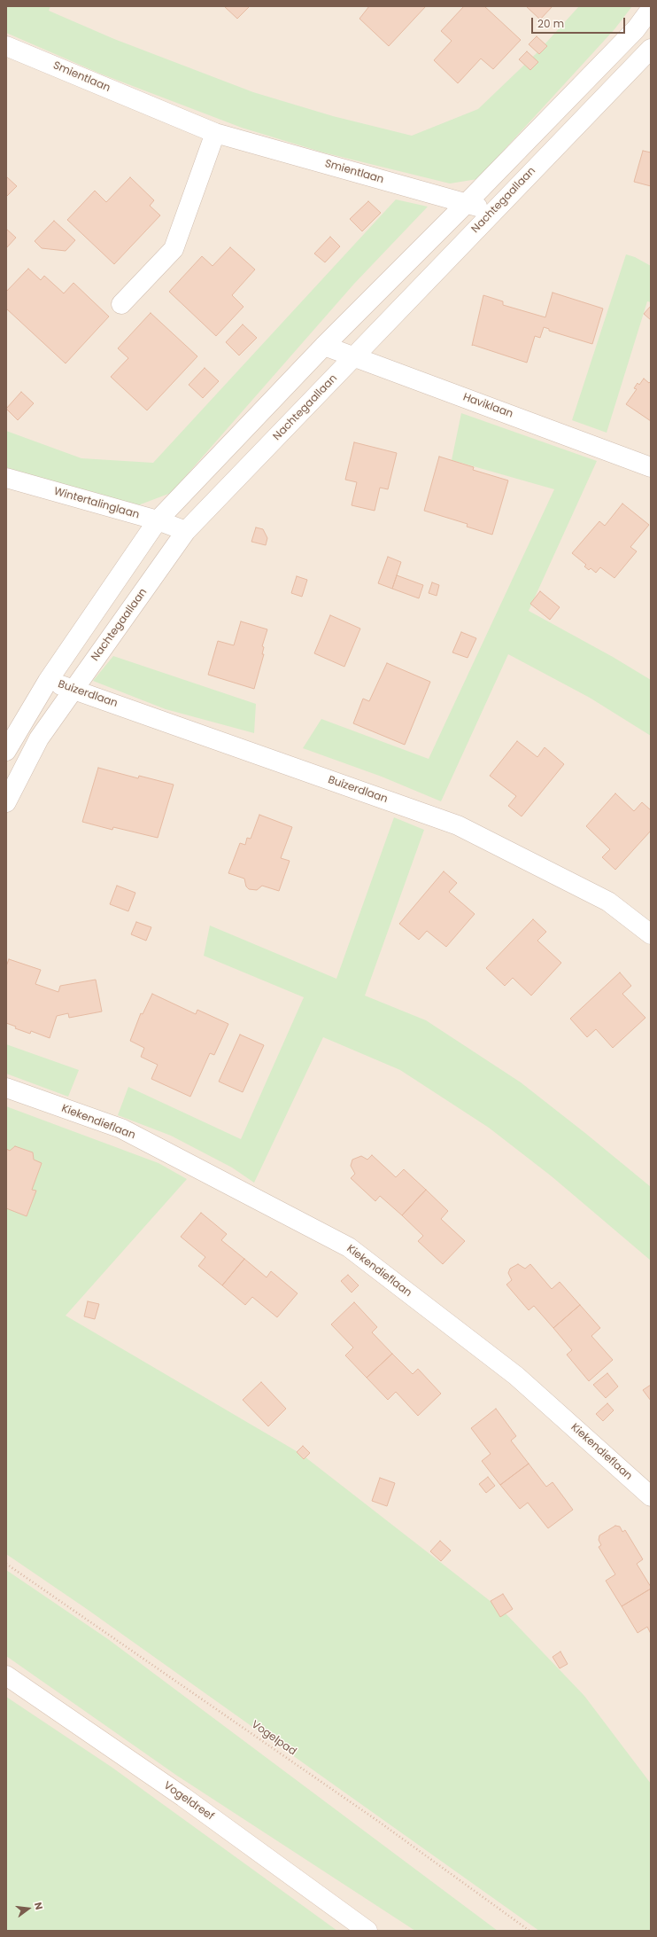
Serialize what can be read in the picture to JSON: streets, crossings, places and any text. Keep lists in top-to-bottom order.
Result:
{
  "streets": {
    "street": [
      "Smientlaan",
      "Nachtegaallaan",
      "Haviklaan",
      "Wintertalinglaan",
      "Buizerdlaan",
      "Kiekendieflaan",
      "Vogeldreef"
    ],
    "path": ["Vogelpad"]
  },
  "crossings": [
    ["Smientlaan", "Nachtegaallaan"],
    ["Nachtegaallaan", "Haviklaan"],
    ["Nachtegaallaan", "Wintertalinglaan"],
    ["Nachtegaallaan", "Buizerdlaan"]
  ],
  "scale_bar": "20 m",
  "north": "right"
}
